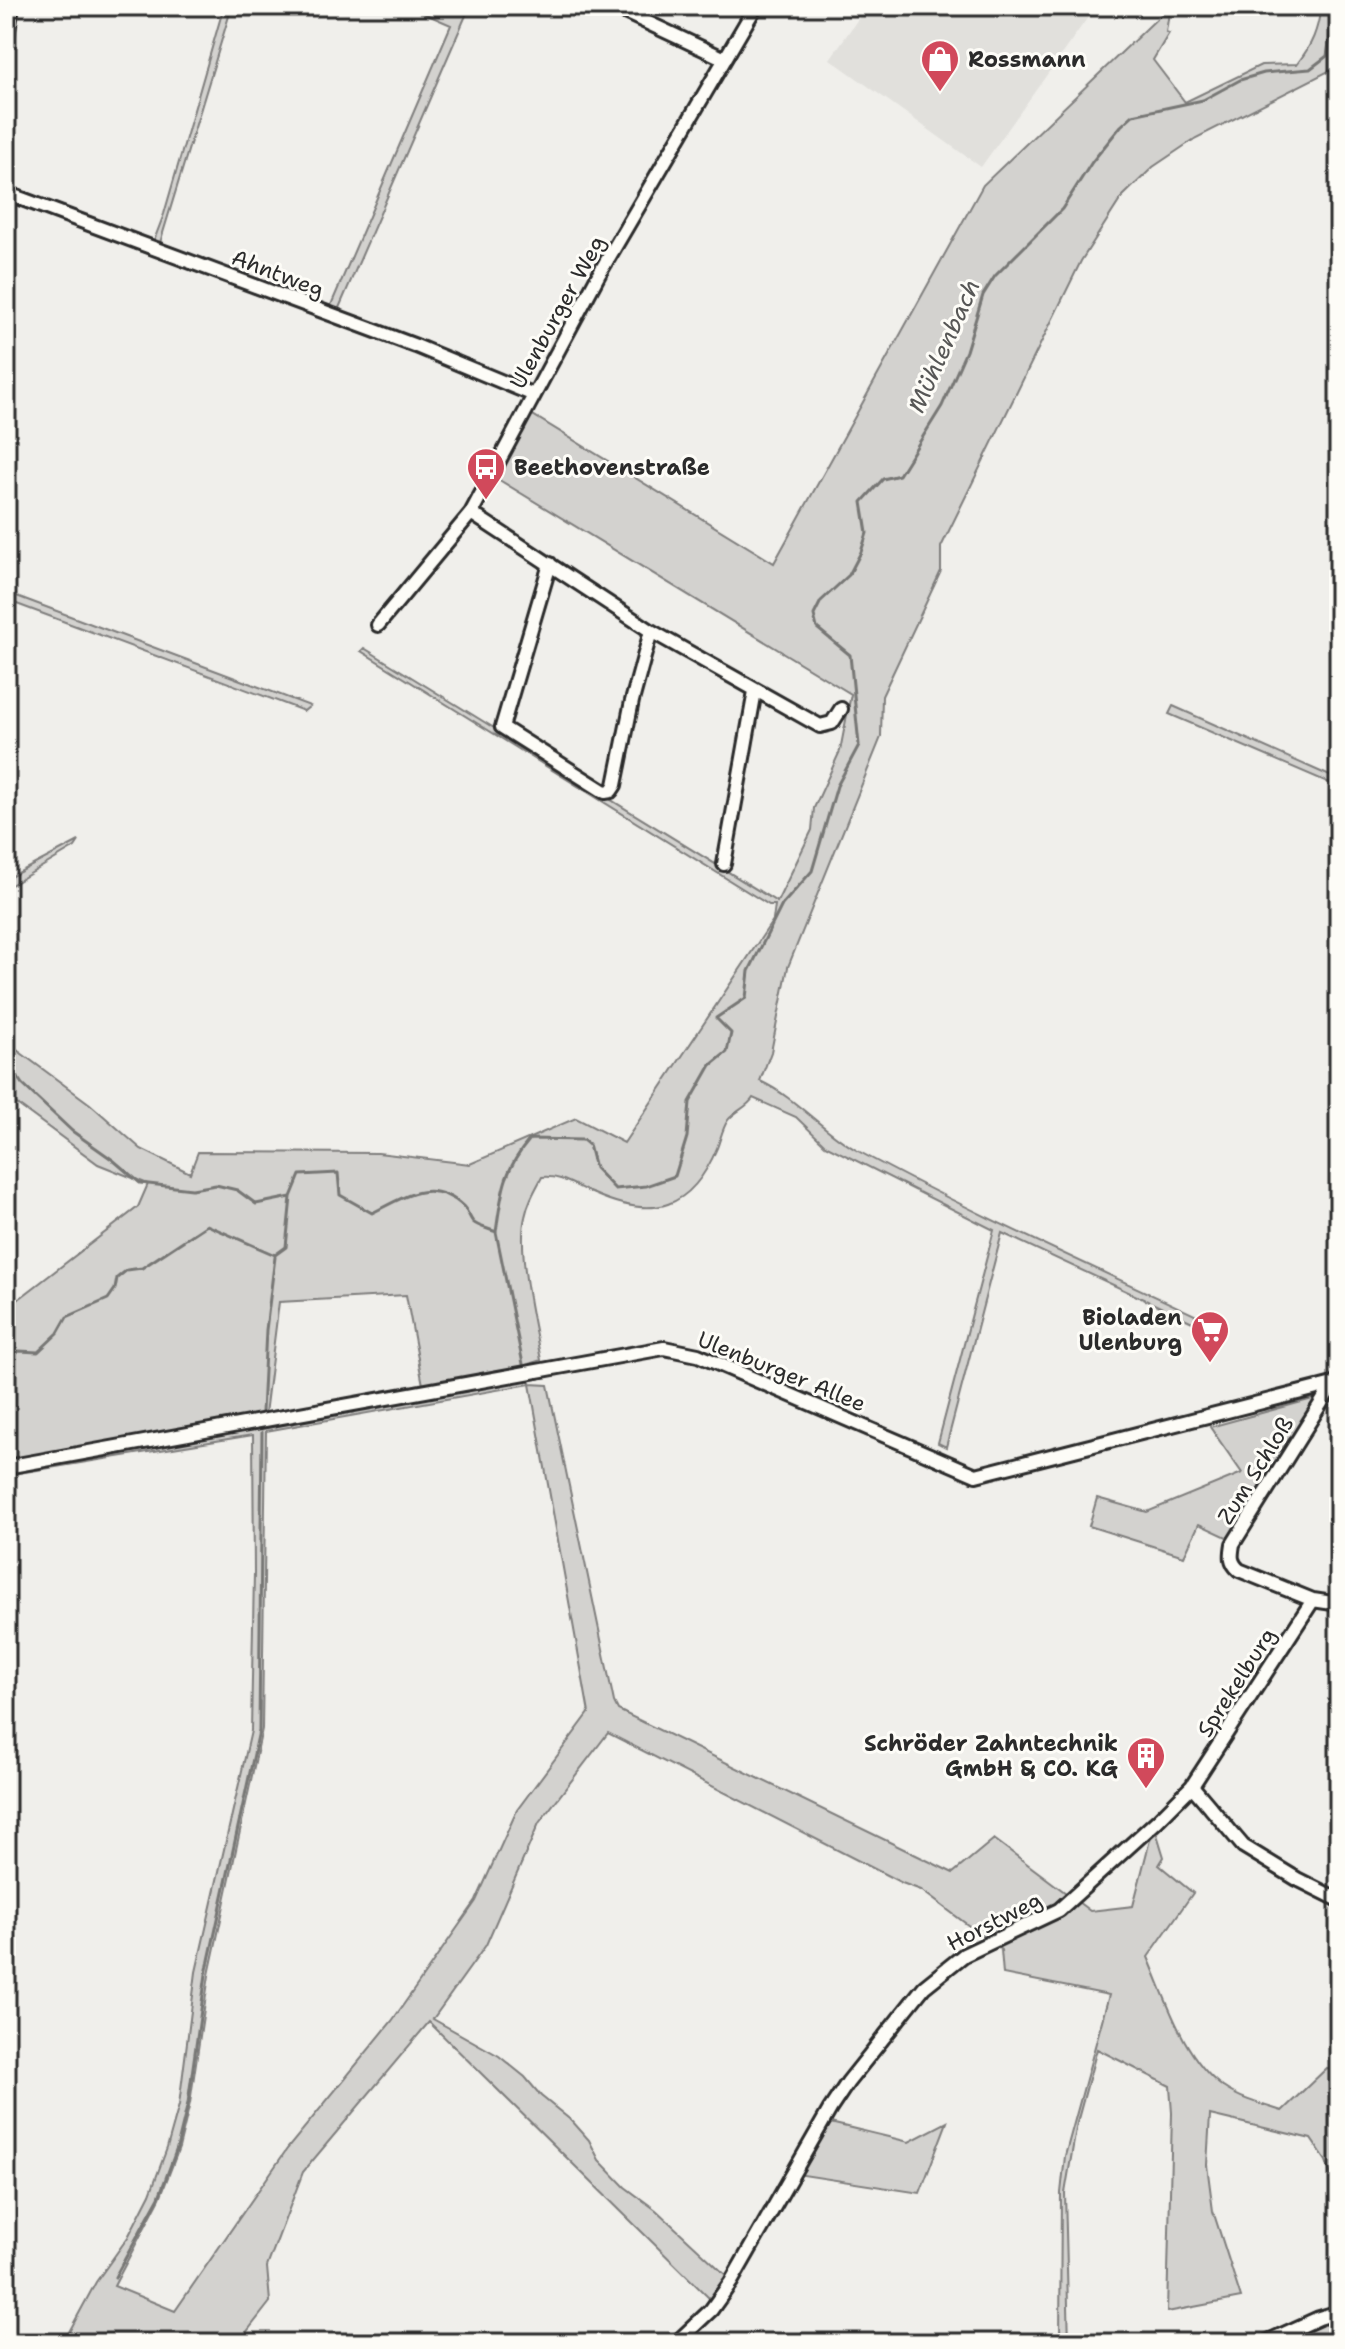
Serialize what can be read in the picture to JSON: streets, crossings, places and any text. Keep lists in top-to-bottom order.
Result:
{
  "streets": {
    "street": [
      "Ahntweg",
      "Ulenburger Weg",
      "Ulenburger Allee",
      "Zum Schloß",
      "Sprekelburg",
      "Horstweg"
    ]
  },
  "crossings": [
    ["Ahntweg", "Ulenburger Weg"],
    ["Ulenburger Allee", "Zum Schloß"],
    ["Zum Schloß", "Sprekelburg"],
    ["Sprekelburg", "Horstweg"]
  ],
  "water": ["Mühlenbach"],
  "places": {
    "shop": ["Rossmann"],
    "bus stop": ["Beethovenstraße"],
    "supermarket": ["Bioladen Ulenburg"],
    "building": ["Schröder Zahntechnik GmbH & CO. KG"]
  }
}
